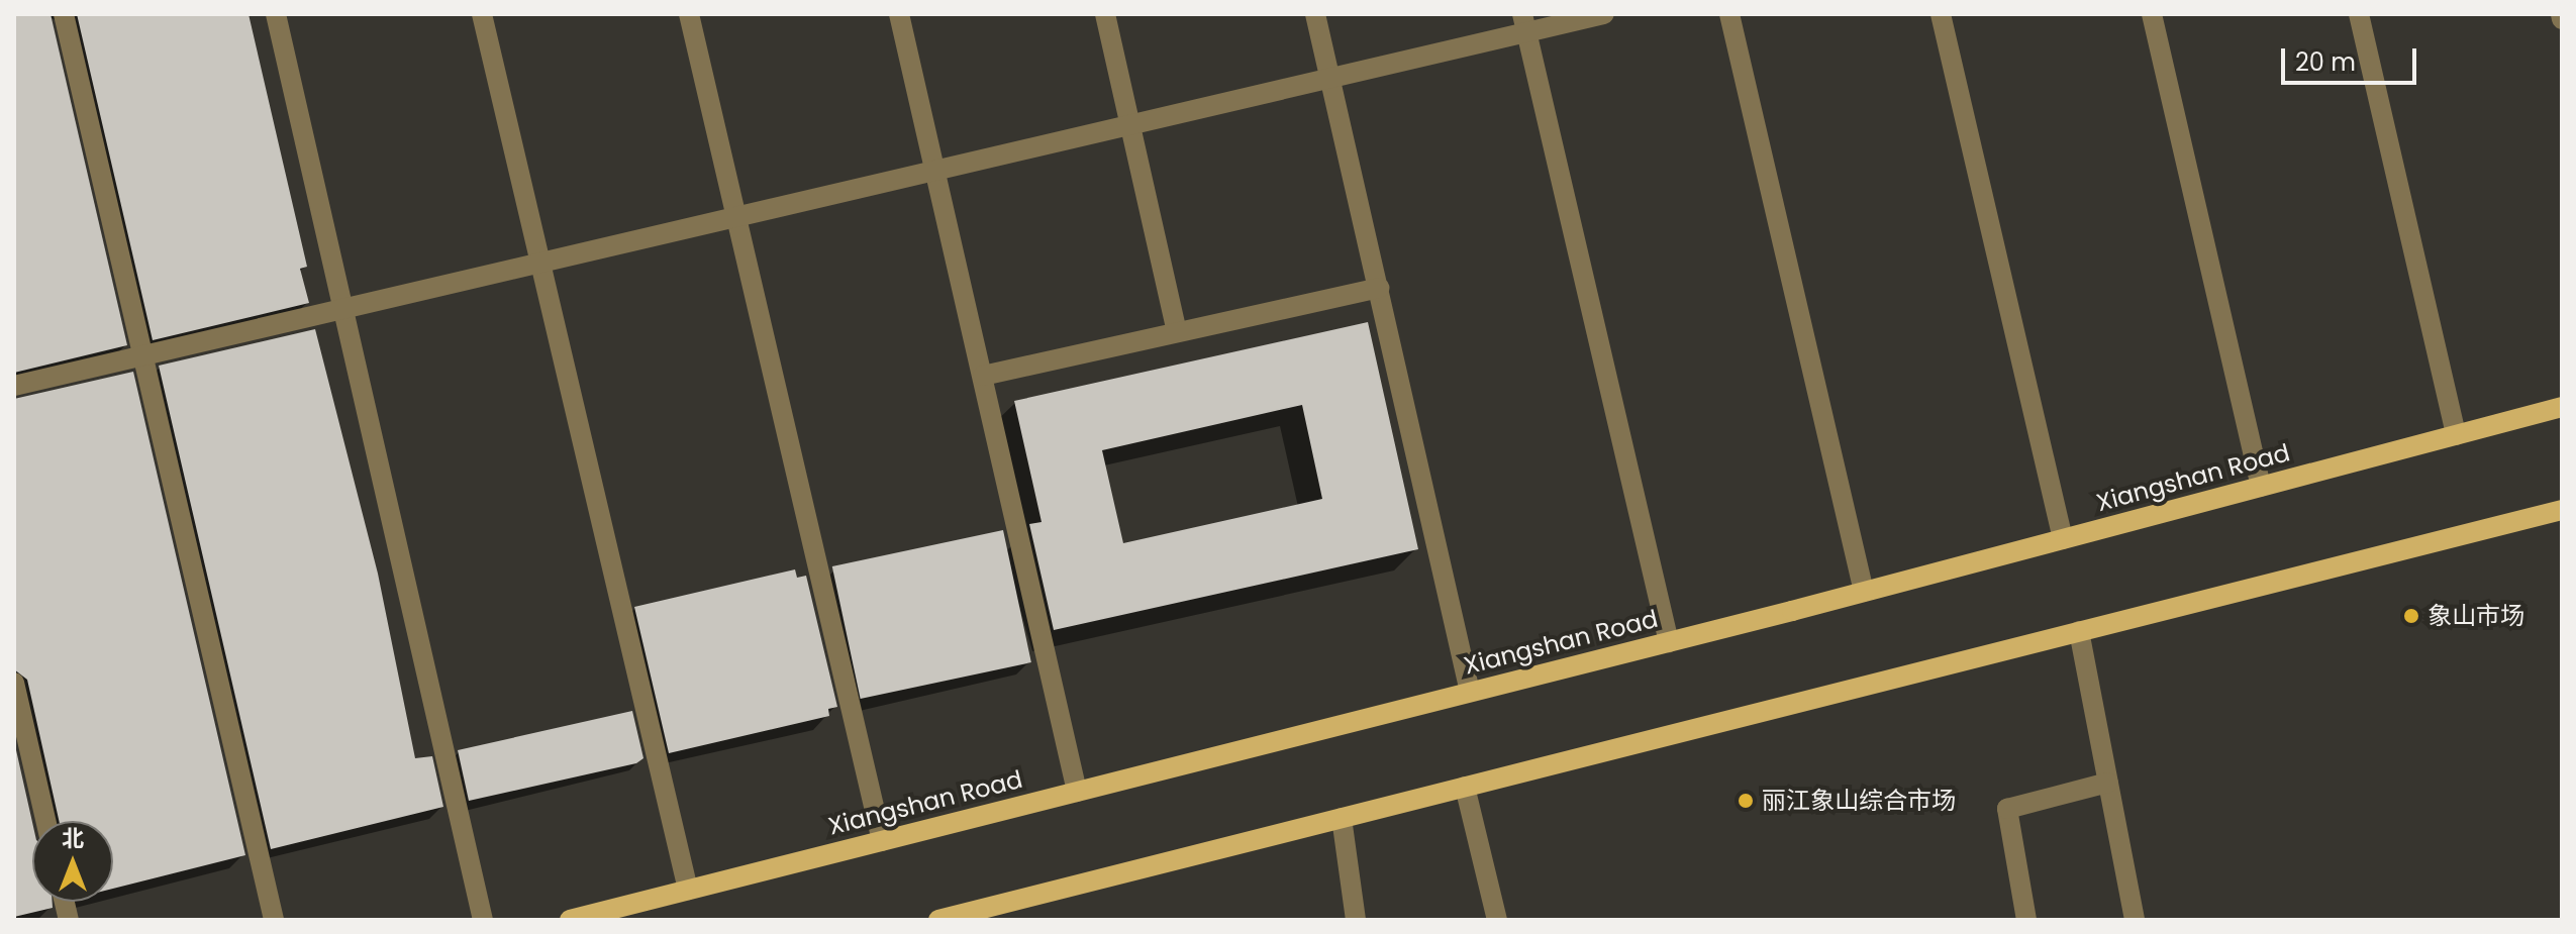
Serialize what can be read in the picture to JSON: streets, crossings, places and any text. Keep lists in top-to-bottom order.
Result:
{
  "streets": {
    "main road": ["Xiangshan Road"]
  },
  "places": ["象山市场", "丽江象山综合市场"],
  "scale_bar": "20 m",
  "north": "top"
}
